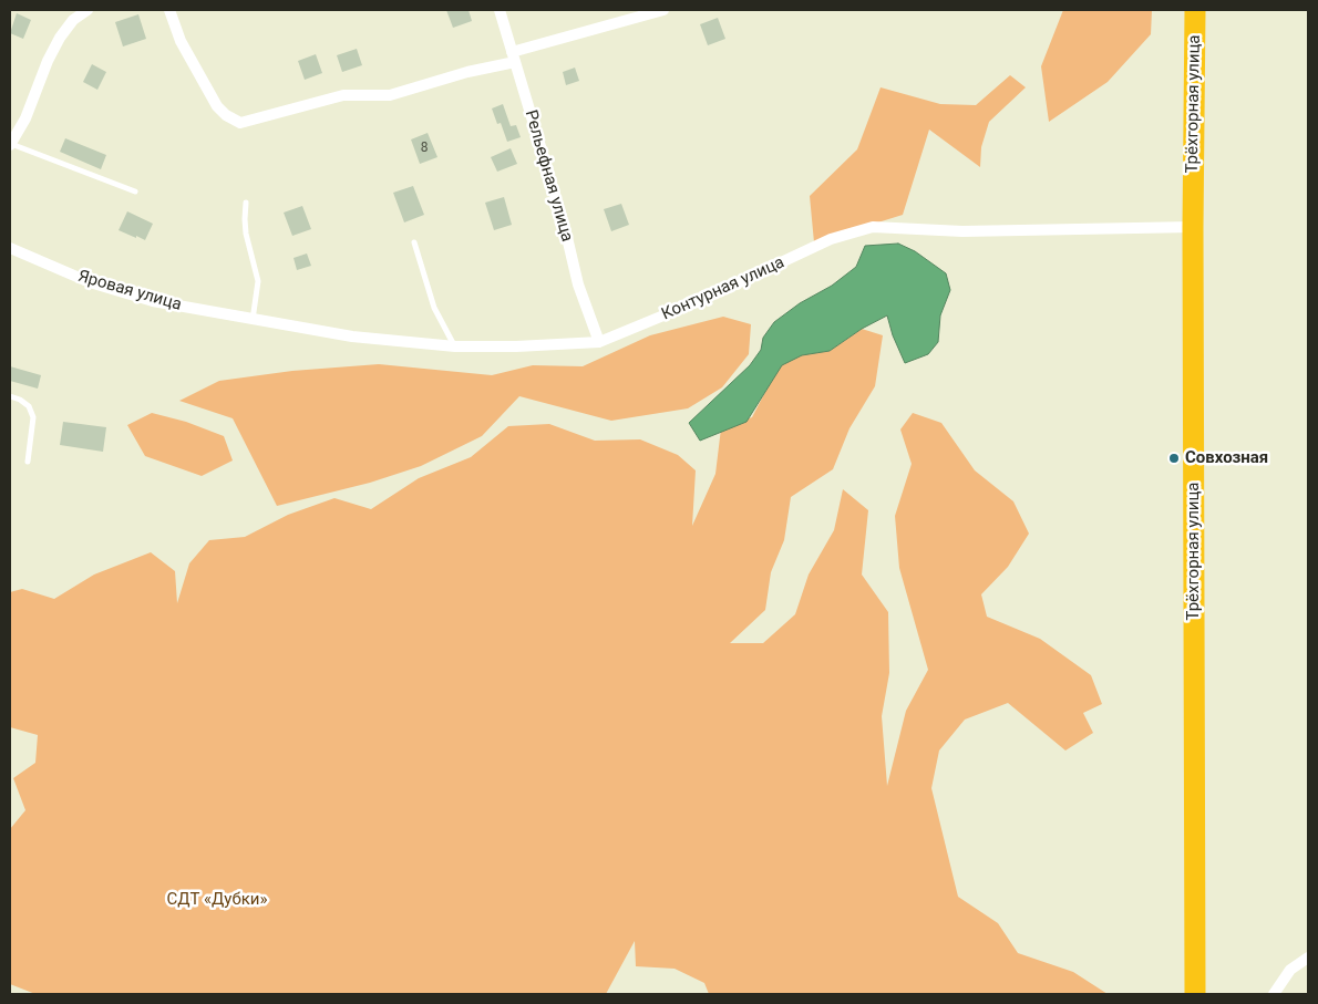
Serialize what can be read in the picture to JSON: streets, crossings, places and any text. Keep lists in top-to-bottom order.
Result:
{
  "streets": {
    "highway": ["Трёхгорная улица"],
    "street": ["Рельефная улица", "Контурная улица", "Яровая улица"]
  },
  "crossings": [
    ["Трёхгорная улица", "Контурная улица"],
    ["Рельефная улица", "Контурная улица"],
    ["Контурная улица", "Яровая улица"]
  ],
  "parks": ["СДТ «Дубки»"],
  "places": ["Совхозная"],
  "house_numbers": ["8"]
}
